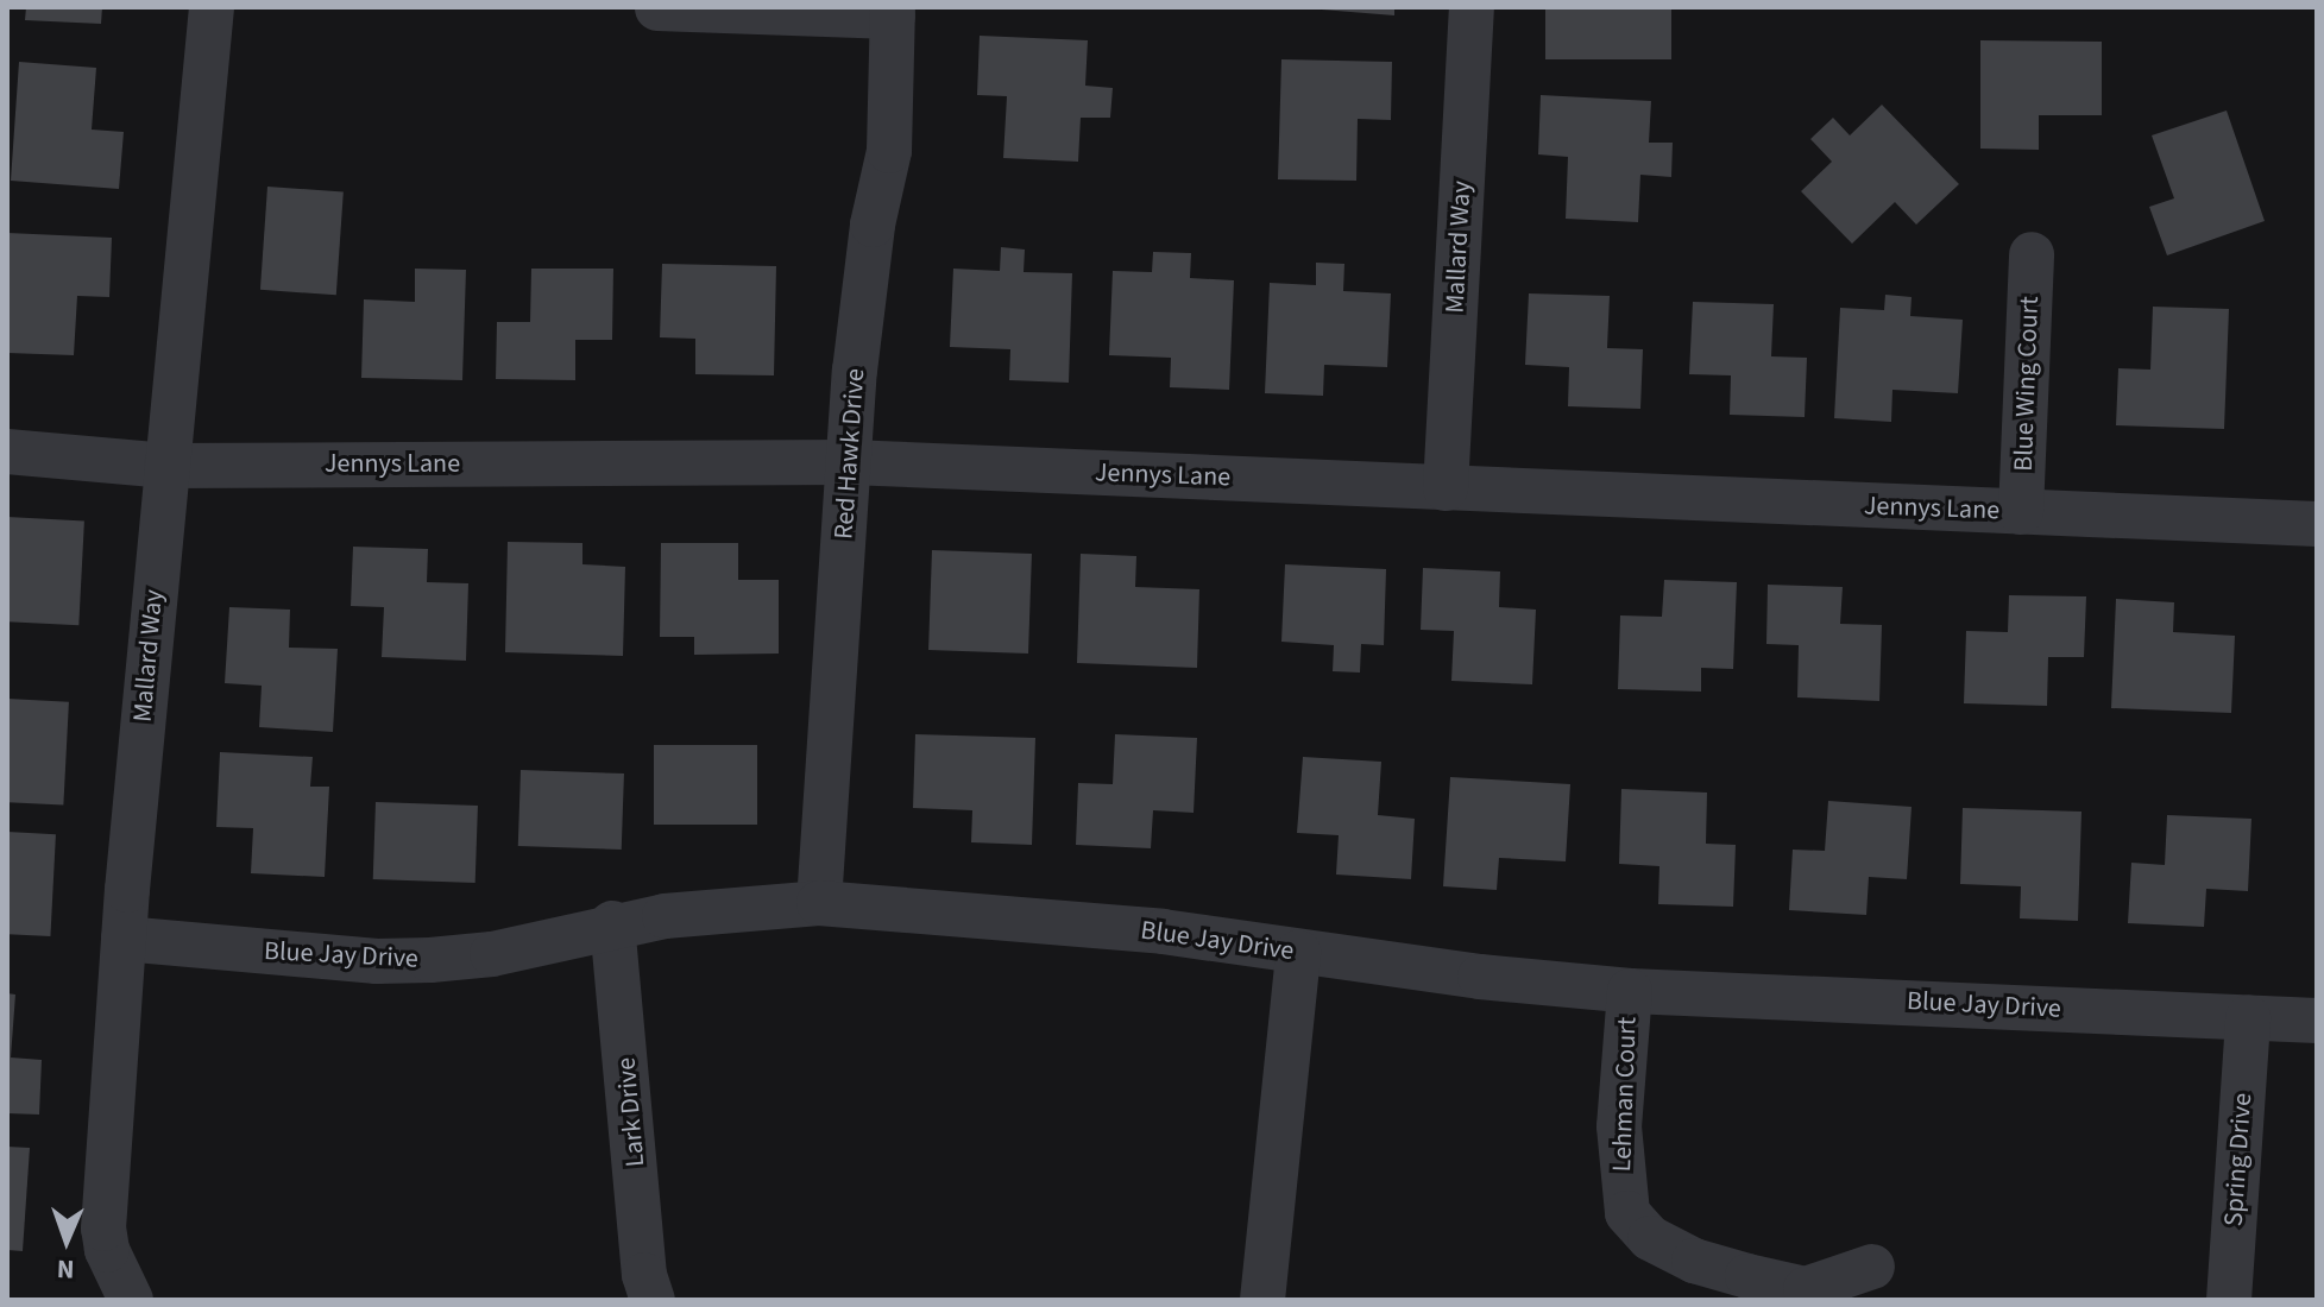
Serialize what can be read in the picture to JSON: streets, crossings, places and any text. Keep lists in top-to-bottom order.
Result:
{
  "streets": {
    "street": [
      "Mallard Way",
      "Blue Wing Court",
      "Red Hawk Drive",
      "Jennys Lane",
      "Blue Jay Drive",
      "Lehman Court",
      "Lark Drive",
      "Spring Drive"
    ]
  },
  "crossings": [
    ["Mallard Way", "Jennys Lane"],
    ["Mallard Way", "Blue Jay Drive"],
    ["Blue Wing Court", "Jennys Lane"],
    ["Red Hawk Drive", "Jennys Lane"],
    ["Red Hawk Drive", "Blue Jay Drive"],
    ["Blue Jay Drive", "Lehman Court"],
    ["Blue Jay Drive", "Lark Drive"],
    ["Blue Jay Drive", "Spring Drive"]
  ],
  "north": "bottom"
}
